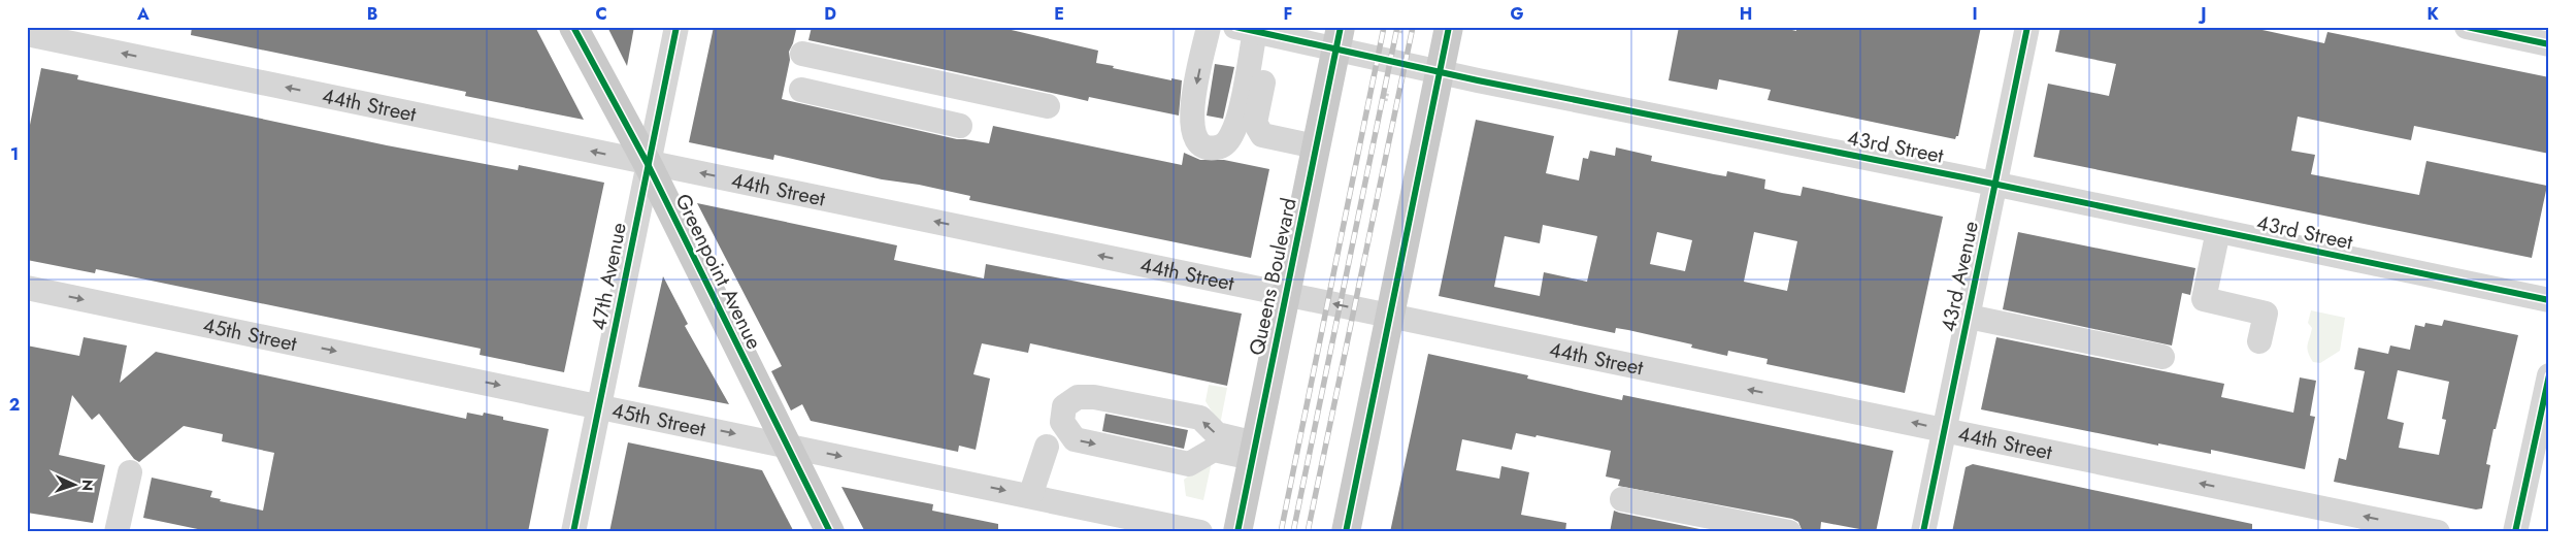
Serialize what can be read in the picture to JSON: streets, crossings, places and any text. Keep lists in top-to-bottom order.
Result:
{
  "streets": {
    "main road": ["Greenpoint Avenue", "Queens Boulevard"],
    "street": [
      "44th Street",
      "43rd Street",
      "47th Avenue",
      "43rd Avenue",
      "45th Street"
    ]
  },
  "crossings": [
    ["44th Street", "Greenpoint Avenue"],
    ["44th Street", "47th Avenue"],
    ["44th Street", "Queens Boulevard"],
    ["44th Street", "43rd Avenue"],
    ["43rd Street", "Queens Boulevard"],
    ["43rd Street", "43rd Avenue"],
    ["Greenpoint Avenue", "47th Avenue"],
    ["Greenpoint Avenue", "45th Street"],
    ["47th Avenue", "45th Street"]
  ],
  "one_way": ["45th Street"],
  "north": "right",
  "grid": {
    "columns": [
      "A",
      "B",
      "C",
      "D",
      "E",
      "F",
      "G",
      "H",
      "I",
      "J",
      "K"
    ],
    "rows": ["1", "2"]
  }
}
